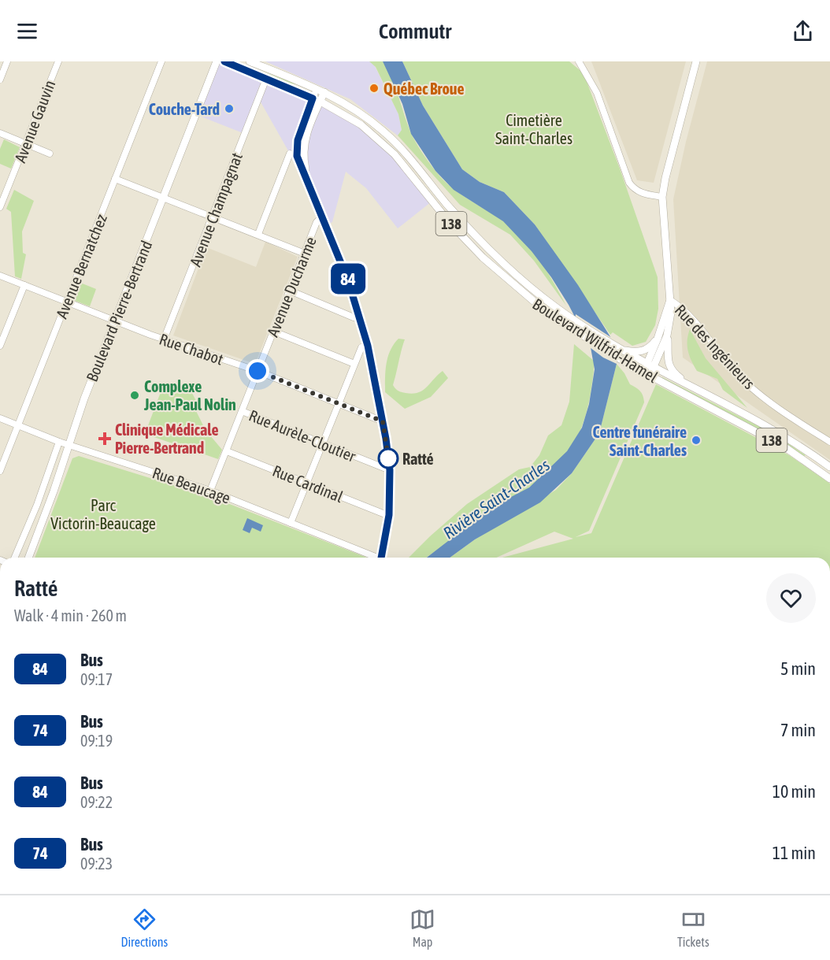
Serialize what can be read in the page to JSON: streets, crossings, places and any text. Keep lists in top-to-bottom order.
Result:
{
  "streets": {
    "main road": ["138", "Boulevard Pierre-Bertrand", "Boulevard Wilfrid-Hamel"],
    "street": [
      "Avenue Gauvin",
      "Avenue Champagnat",
      "Avenue Bernatchez",
      "Avenue Ducharme",
      "Rue des Ingénieurs",
      "Rue Chabot",
      "Rue Aurèle-Cloutier",
      "Rue Cardinal",
      "Rue Beaucage"
    ]
  },
  "crossings": [
    ["Avenue Champagnat", "Boulevard Wilfrid-Hamel"],
    ["Avenue Champagnat", "Rue Chabot"],
    ["Avenue Bernatchez", "Rue Chabot"],
    ["Avenue Bernatchez", "Rue Beaucage"],
    ["Avenue Ducharme", "Rue Chabot"],
    ["Avenue Ducharme", "Rue Aurèle-Cloutier"],
    ["Avenue Ducharme", "Rue Cardinal"],
    ["Avenue Ducharme", "Rue Beaucage"],
    ["Boulevard Pierre-Bertrand", "Rue Chabot"],
    ["Boulevard Pierre-Bertrand", "Rue Beaucage"]
  ],
  "water": ["Rivière Saint-Charles"],
  "parks": ["Cimetière Saint-Charles", "Parc Victorin-Beaucage"],
  "places": {
    "other": [
      "Québec Broue",
      "Couche-Tard",
      "Complexe Jean-Paul Nolin",
      "Centre funéraire Saint-Charles",
      "Ratté"
    ],
    "health": ["Clinique Médicale Pierre-Bertrand"]
  },
  "lines": ["bus line 84"],
  "page": {
    "header": "Commutr",
    "on_map": "84",
    "heading": ["Ratté", "Walk · 4 min · 260 m"],
    "list": [
      {
        "mark": "84",
        "name": "Bus",
        "note": "09:17",
        "value": "5 min"
      },
      {
        "mark": "74",
        "name": "Bus",
        "note": "09:19",
        "value": "7 min"
      },
      {
        "mark": "84",
        "name": "Bus",
        "note": "09:22",
        "value": "10 min"
      },
      {
        "mark": "74",
        "name": "Bus",
        "note": "09:23",
        "value": "11 min"
      }
    ],
    "tabs": ["Directions", "Map", "Tickets"]
  }
}
